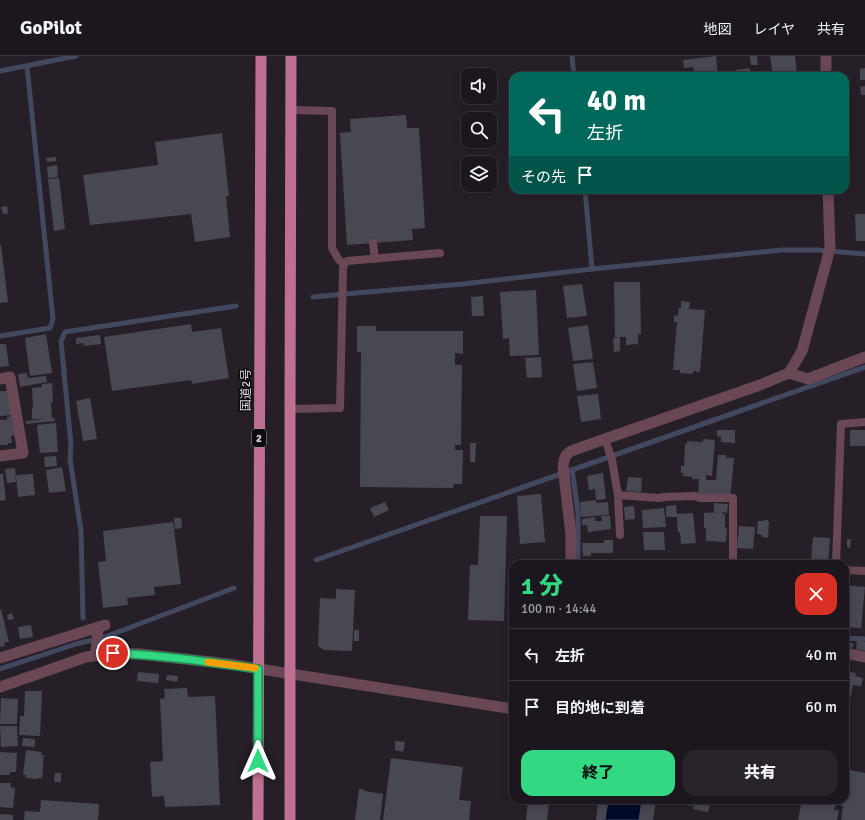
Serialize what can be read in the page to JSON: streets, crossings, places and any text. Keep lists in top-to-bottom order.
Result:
{
  "streets": {
    "highway": ["国道2号", "2"]
  },
  "page": {
    "header": "GoPilot",
    "nav": ["地図", "レイヤ", "共有"],
    "turn": ["40 m", "左折"],
    "then": "その先",
    "heading": ["1 分", "100 m · 14:44"],
    "list": [
      {
        "name": "左折",
        "value": "40 m"
      },
      {
        "name": "目的地に到着",
        "value": "60 m"
      }
    ],
    "buttons": ["終了", "共有"]
  }
}
